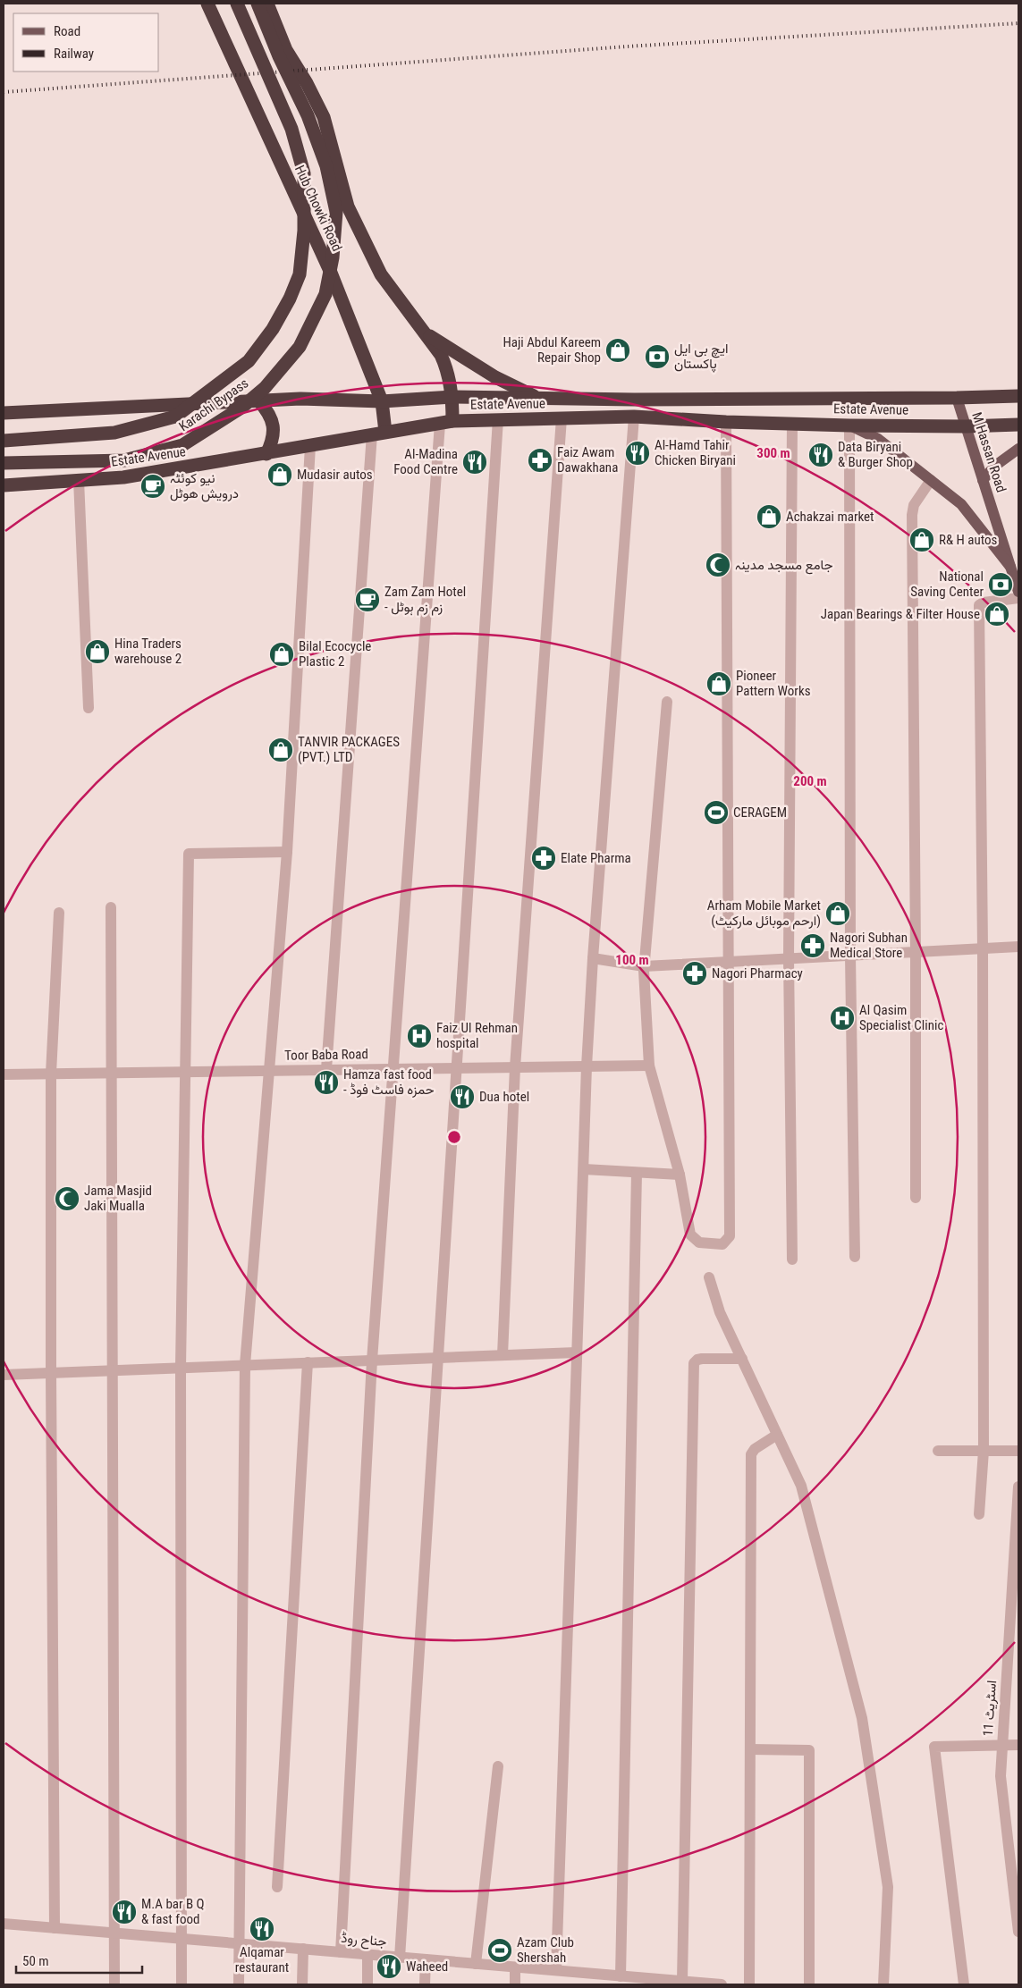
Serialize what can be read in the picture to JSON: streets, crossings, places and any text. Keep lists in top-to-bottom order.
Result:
{
  "streets": {
    "highway": ["Hub Chowki Road", "Estate Avenue", "Karachi Bypass"],
    "main road": ["M Hassan Road"],
    "street": ["Toor Baba Road", "اسٹریٹ 11", "جناح روڈ"]
  },
  "crossings": [
    ["Hub Chowki Road", "Estate Avenue"],
    ["Estate Avenue", "M Hassan Road"]
  ],
  "places": {
    "shop": [
      "Haji Abdul Kareem Repair Shop",
      "Mudasir autos",
      "Achakzai market",
      "R& H autos",
      "Japan Bearings & Filter House",
      "Hina Traders warehouse 2",
      "Bilal Ecocycle Plastic 2",
      "Pioneer Pattern Works",
      "TANVIR PACKAGES (PVT.) LTD",
      "Arham Mobile Market (ارحم موبائل مارکیٹ)"
    ],
    "bank": ["ایچ بی ایل پاکستان", "National Saving Center"],
    "restaurant": [
      "Al-Hamd Tahir Chicken Biryani",
      "Data Biryani & Burger Shop",
      "Al-Madina Food Centre",
      "Hamza fast food - حمزہ فاسٹ فوڈ",
      "Dua hotel",
      "M.A bar B Q & fast food",
      "Alqamar restaurant",
      "Waheed"
    ],
    "pharmacy": [
      "Faiz Awam Dawakhana",
      "Elate Pharma",
      "Nagori Subhan Medical Store",
      "Nagori Pharmacy"
    ],
    "cafe": ["نیو کوئٹہ درویش ھوٹل", "Zam Zam Hotel - زم زم ہوٹل"],
    "mosque": ["جامع مسجد مدینہ", "Jama Masjid Jaki Mualla"],
    "sports": ["CERAGEM", "Azam Club Shershah"],
    "hospital": ["Al Qasim Specialist Clinic", "Faiz Ul Rehman hospital"]
  },
  "legend": ["Road", "Railway"],
  "scale_bar": "50 m",
  "rings": ["300 m", "200 m", "100 m"]
}
